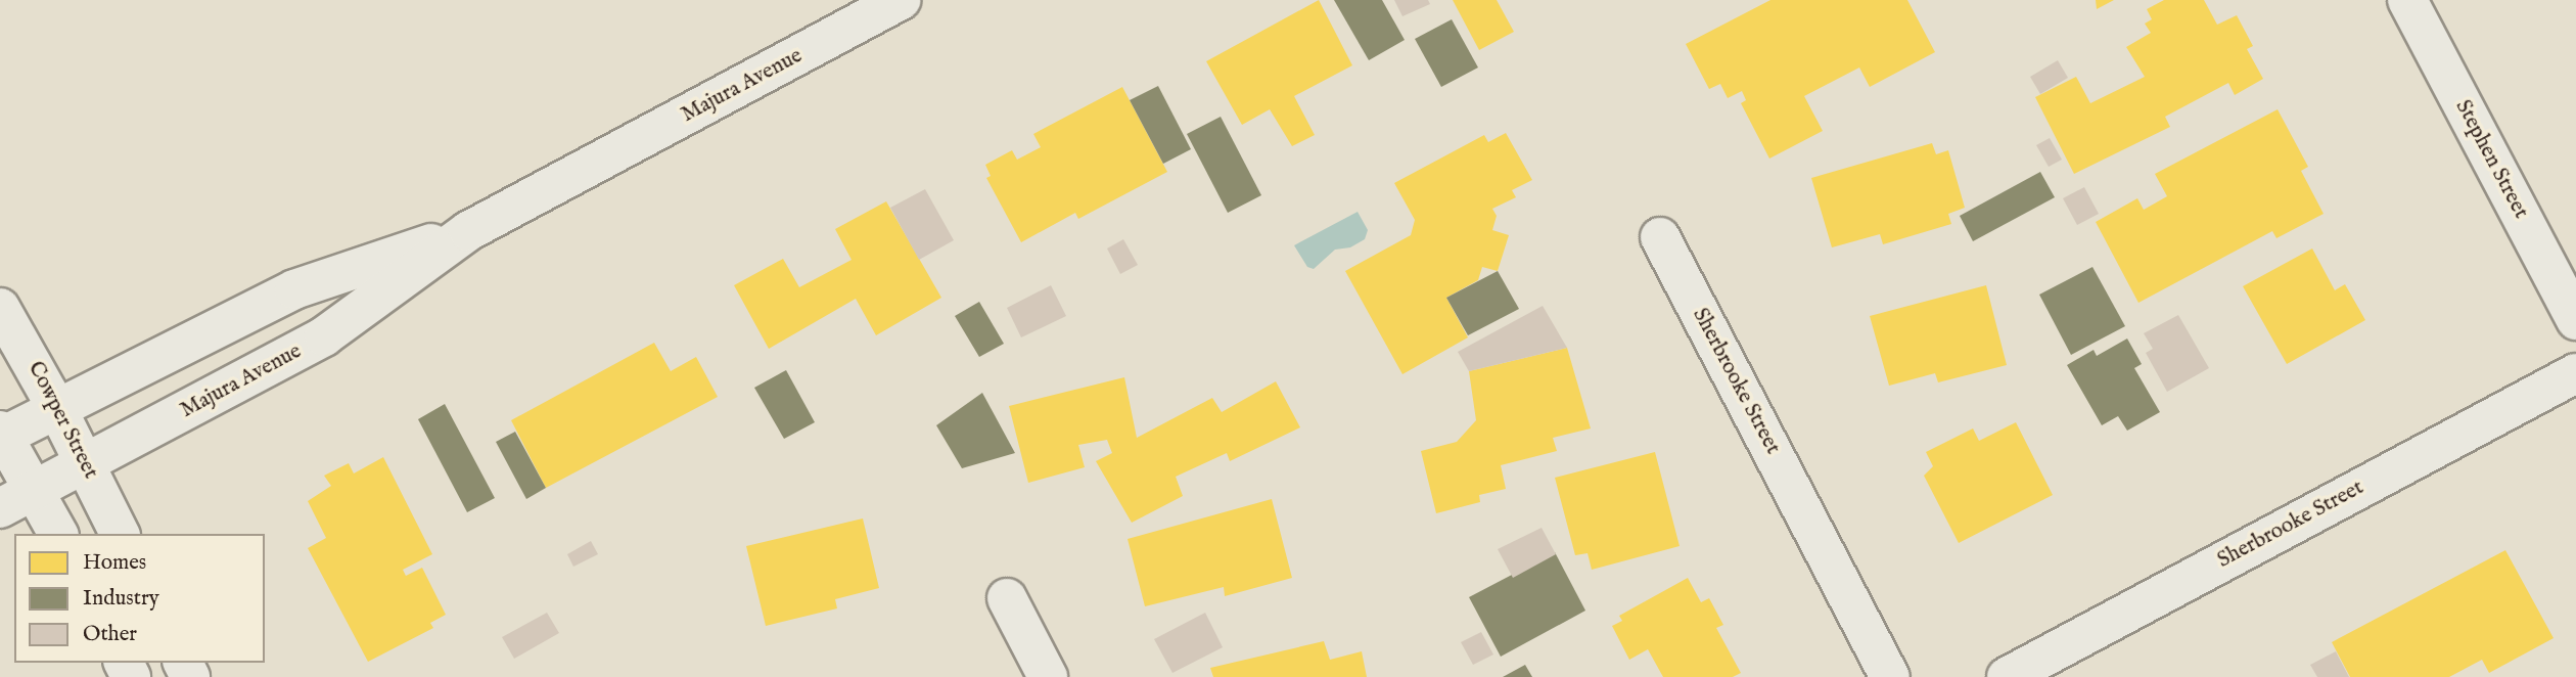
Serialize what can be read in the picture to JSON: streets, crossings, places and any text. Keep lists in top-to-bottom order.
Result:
{
  "streets": {
    "street": [
      "Majura Avenue",
      "Stephen Street",
      "Sherbrooke Street",
      "Cowper Street"
    ]
  },
  "crossings": [
    ["Majura Avenue", "Cowper Street"]
  ],
  "legend": ["Homes", "Industry", "Other"]
}
